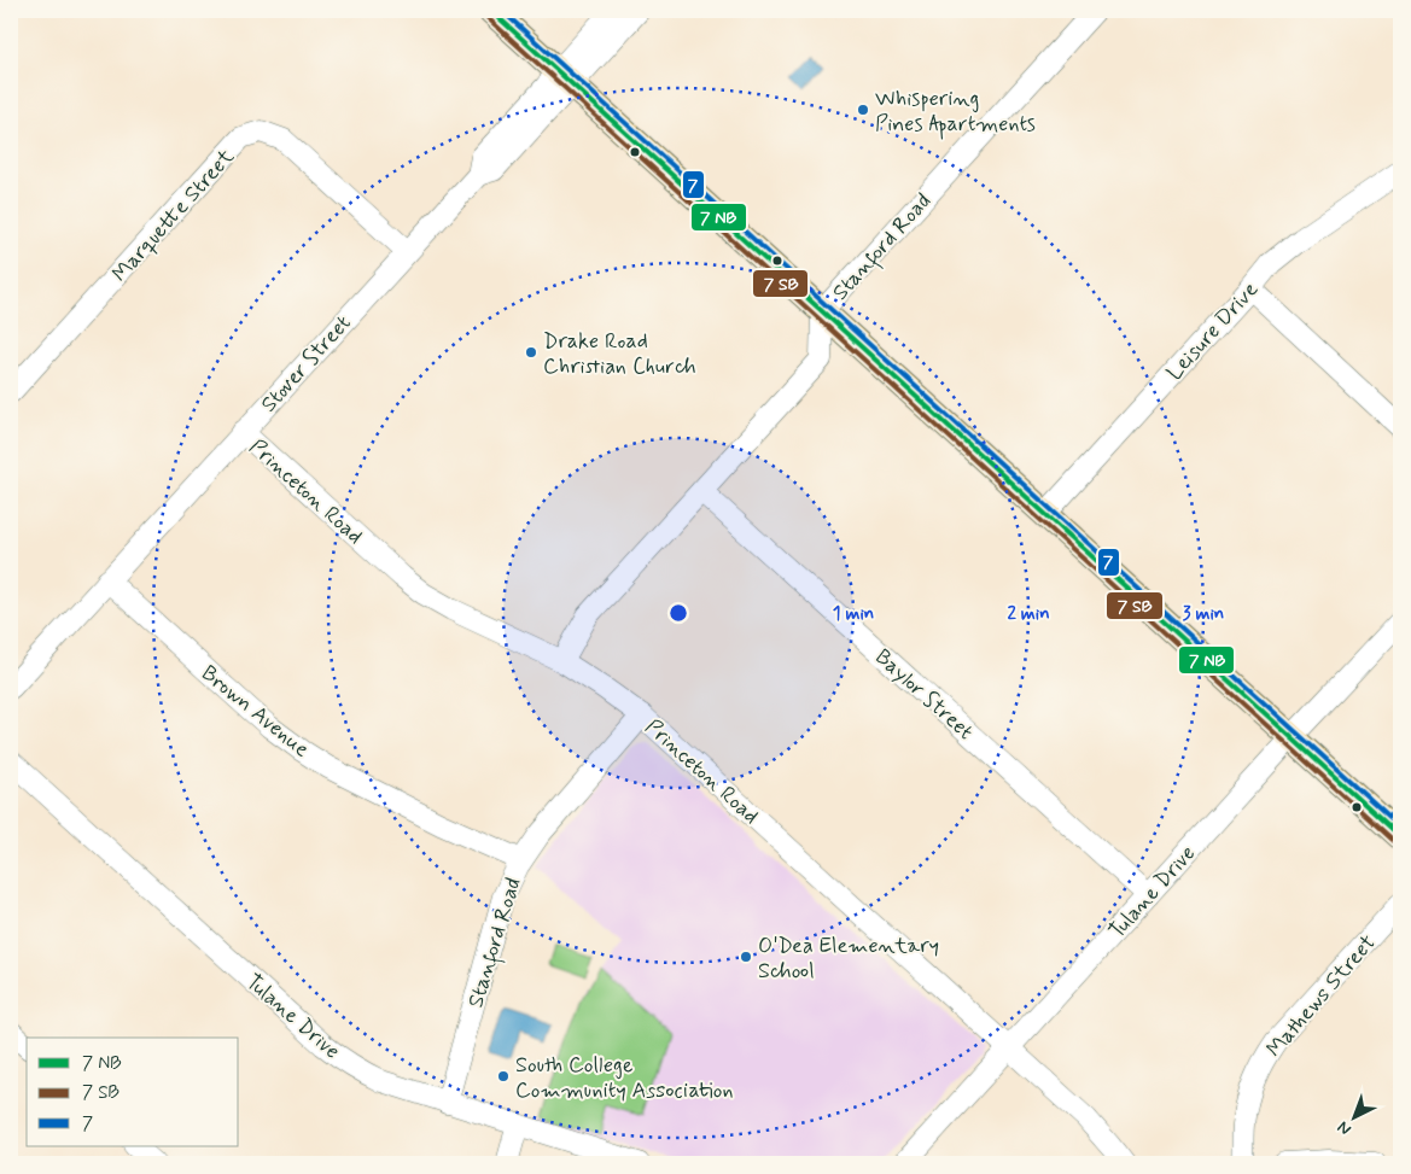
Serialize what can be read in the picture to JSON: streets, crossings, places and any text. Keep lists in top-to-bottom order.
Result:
{
  "streets": {
    "street": [
      "Marquette Street",
      "Stanford Road",
      "Leisure Drive",
      "Stover Street",
      "Princeton Road",
      "Baylor Street",
      "Brown Avenue",
      "Tulane Drive",
      "Mathews Street"
    ]
  },
  "crossings": [
    ["Marquette Street", "Stover Street"],
    ["Stanford Road", "Princeton Road"],
    ["Stanford Road", "Baylor Street"],
    ["Stanford Road", "Brown Avenue"],
    ["Stanford Road", "Tulane Drive"],
    ["Stover Street", "Princeton Road"],
    ["Stover Street", "Brown Avenue"],
    ["Princeton Road", "Tulane Drive"],
    ["Baylor Street", "Tulane Drive"]
  ],
  "places": [
    "Whispering Pines Apartments",
    "Drake Road Christian Church",
    "O'Dea Elementary School",
    "South College Community Association"
  ],
  "lines": ["transit line 7"],
  "legend": ["7 NB", "7 SB", "7"],
  "north": "bottom left",
  "rings": ["1 min", "2 min", "3 min"]
}
